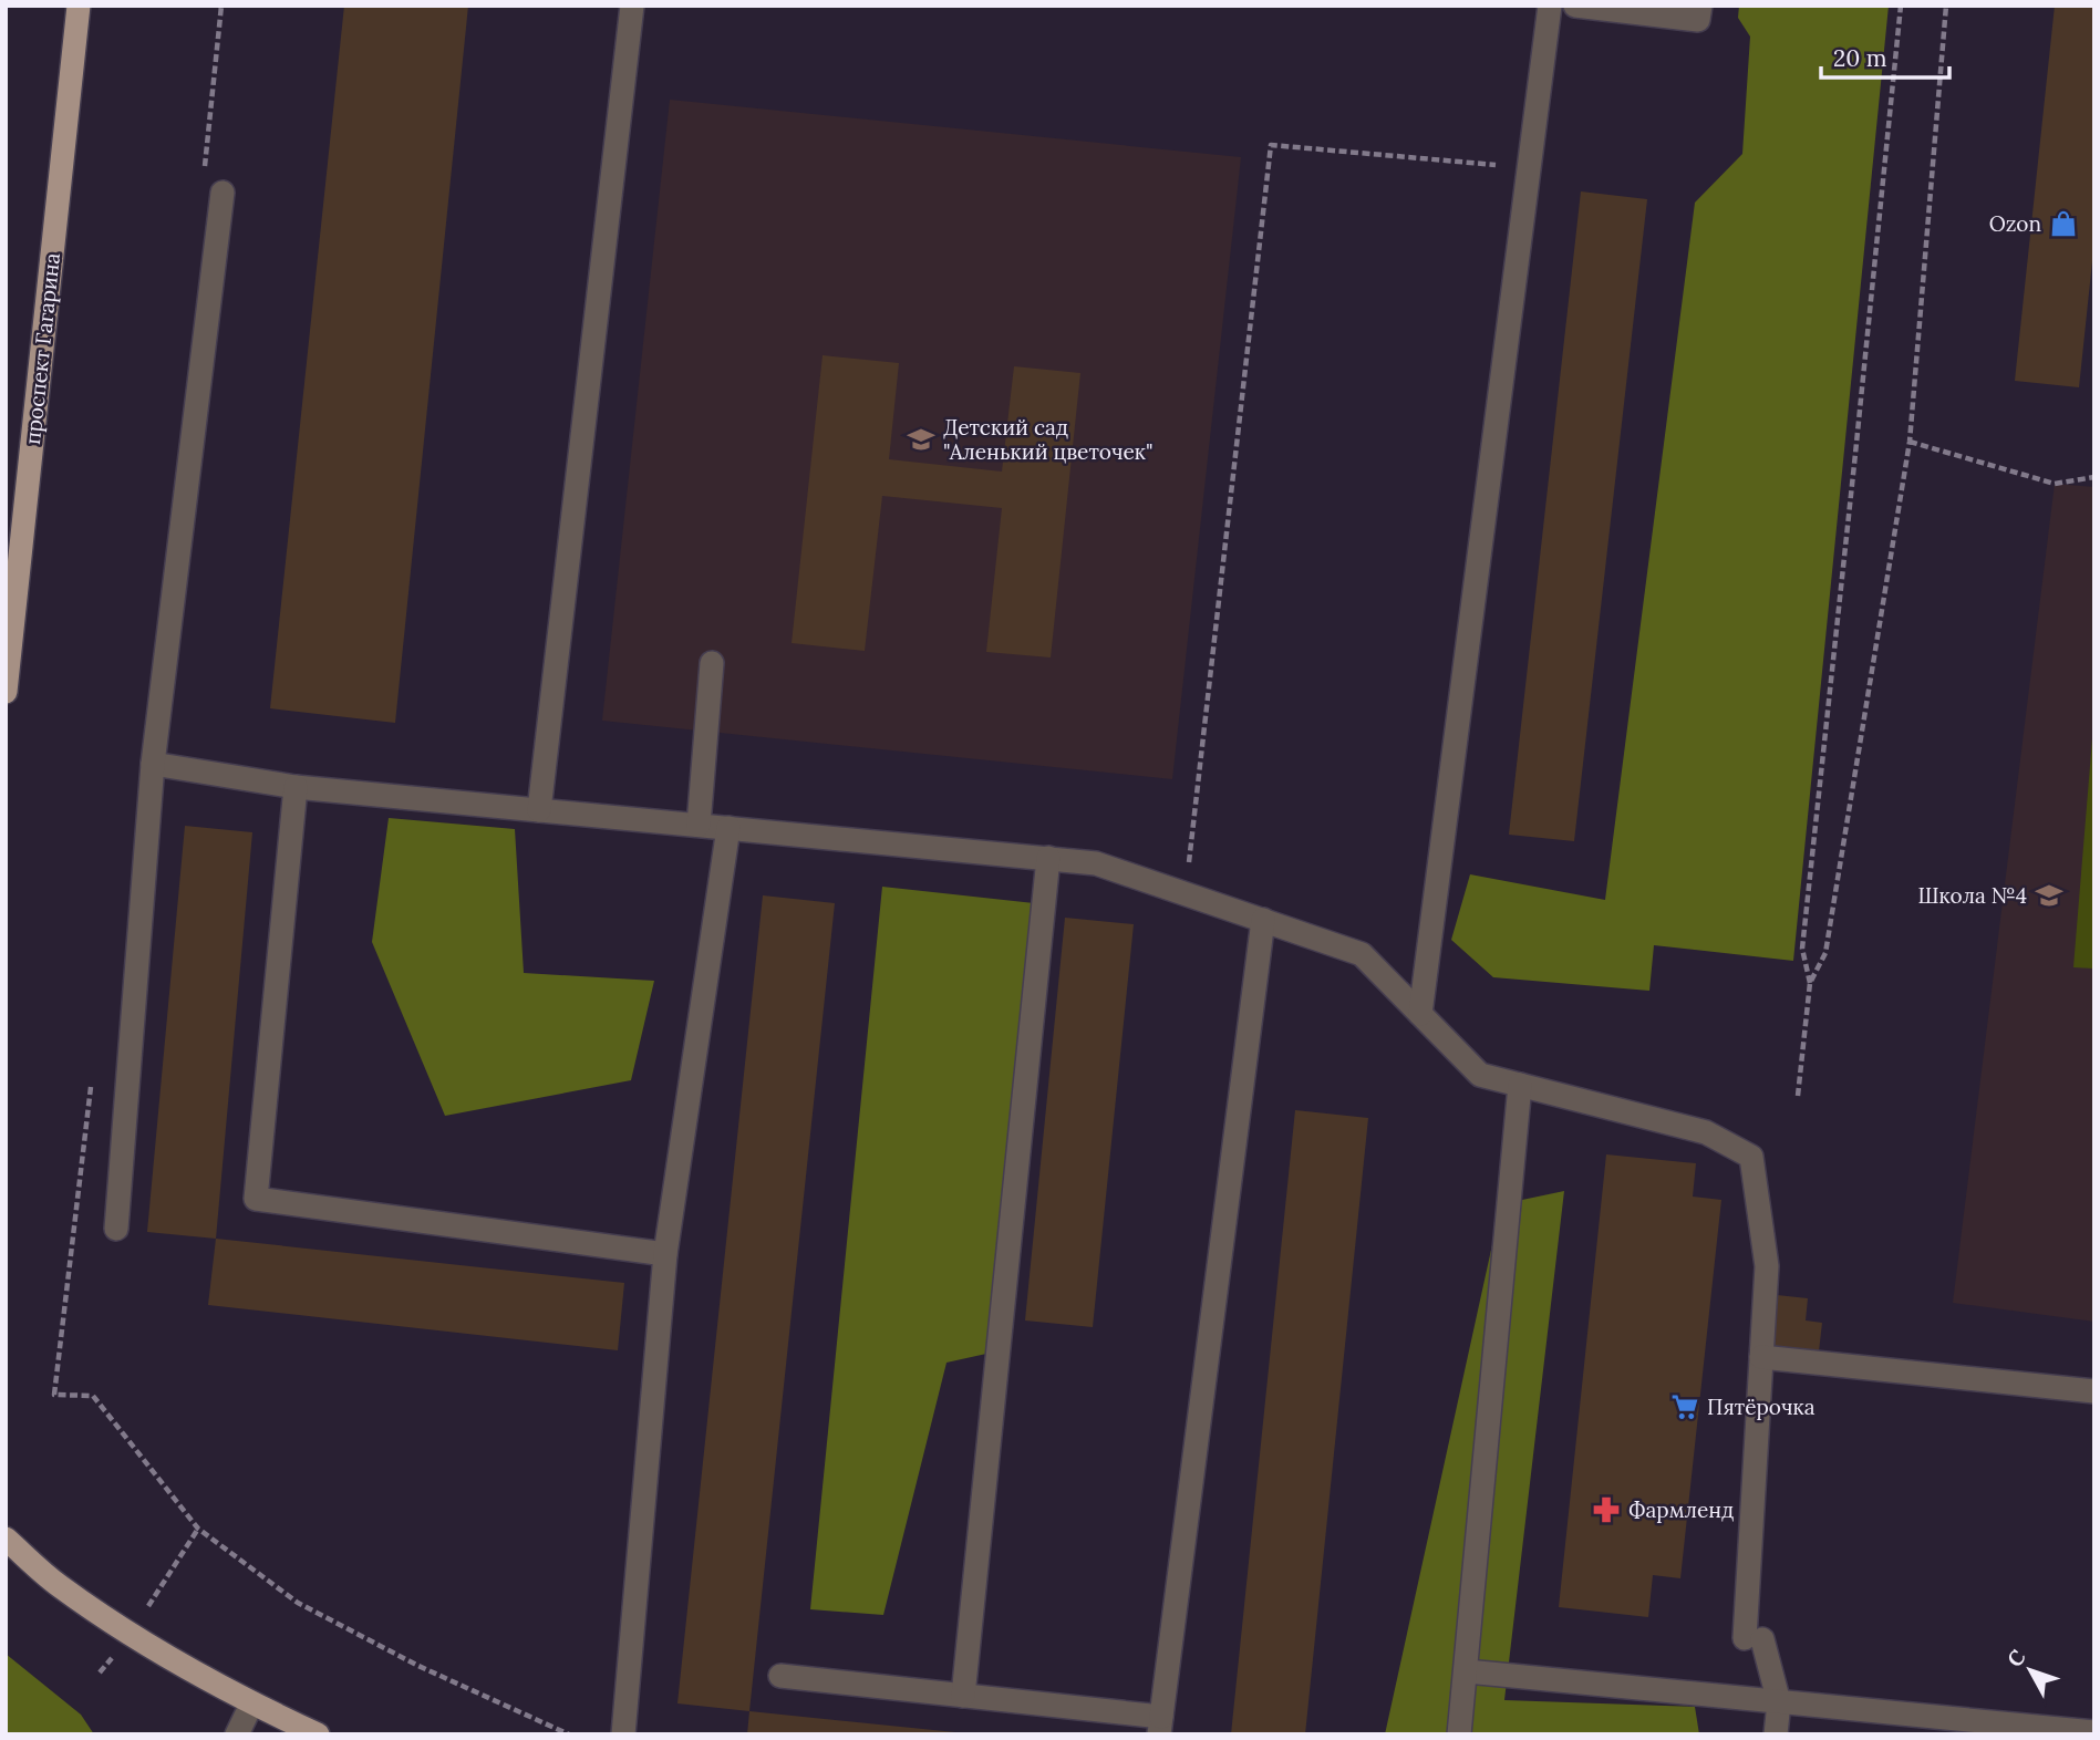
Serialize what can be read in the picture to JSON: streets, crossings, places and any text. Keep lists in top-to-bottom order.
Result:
{
  "streets": {
    "main road": ["проспект Гагарина"]
  },
  "places": {
    "shop": ["Ozon"],
    "school or university": ["Детский сад \"Аленький цветочек\"", "Школа №4"],
    "supermarket": ["Пятёрочка"],
    "pharmacy": ["Фармленд"]
  },
  "scale_bar": "20 m",
  "north": "top left"
}
